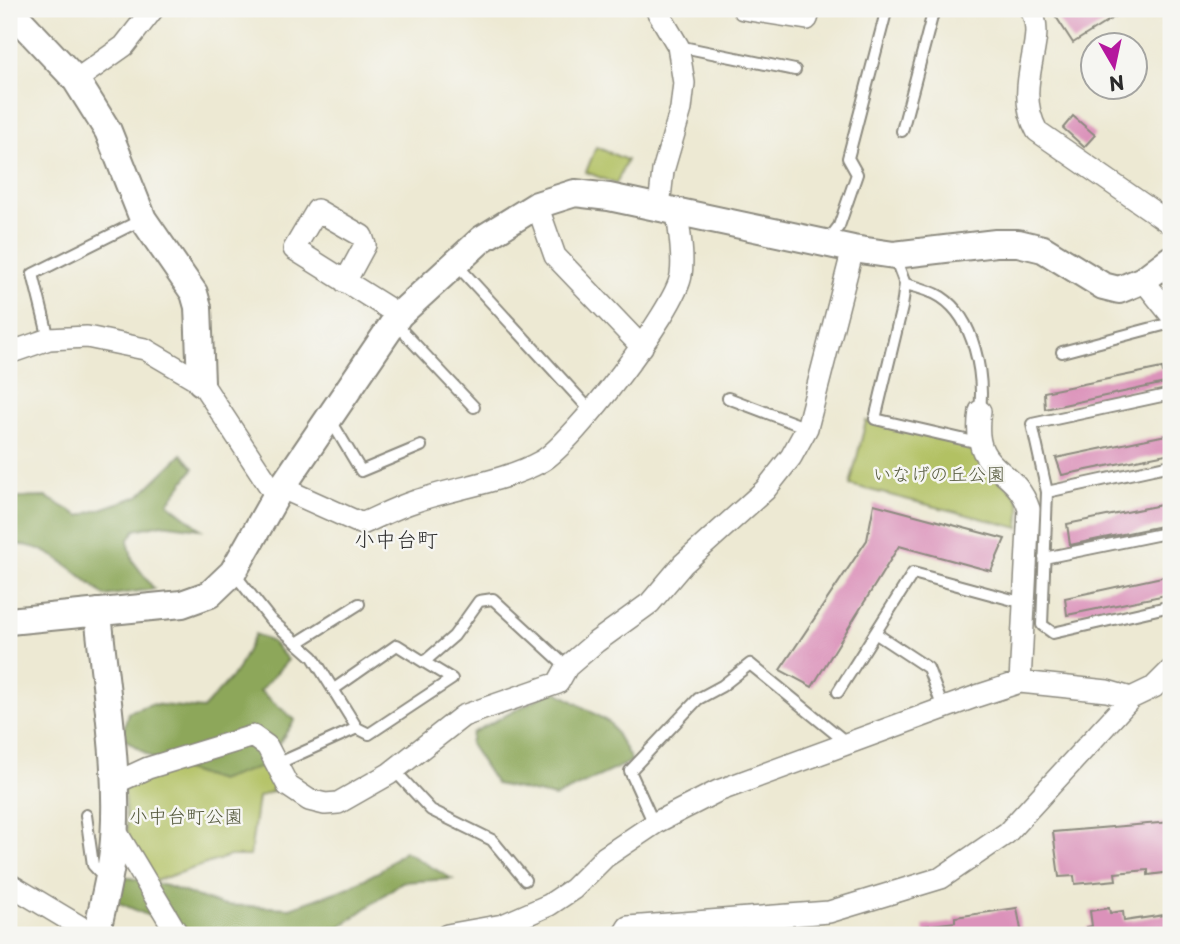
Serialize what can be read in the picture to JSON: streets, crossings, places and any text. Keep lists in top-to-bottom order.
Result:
{
  "districts": ["小中台町"],
  "parks": ["いなげの丘公園", "小中台町公園"],
  "north": "bottom"
}
